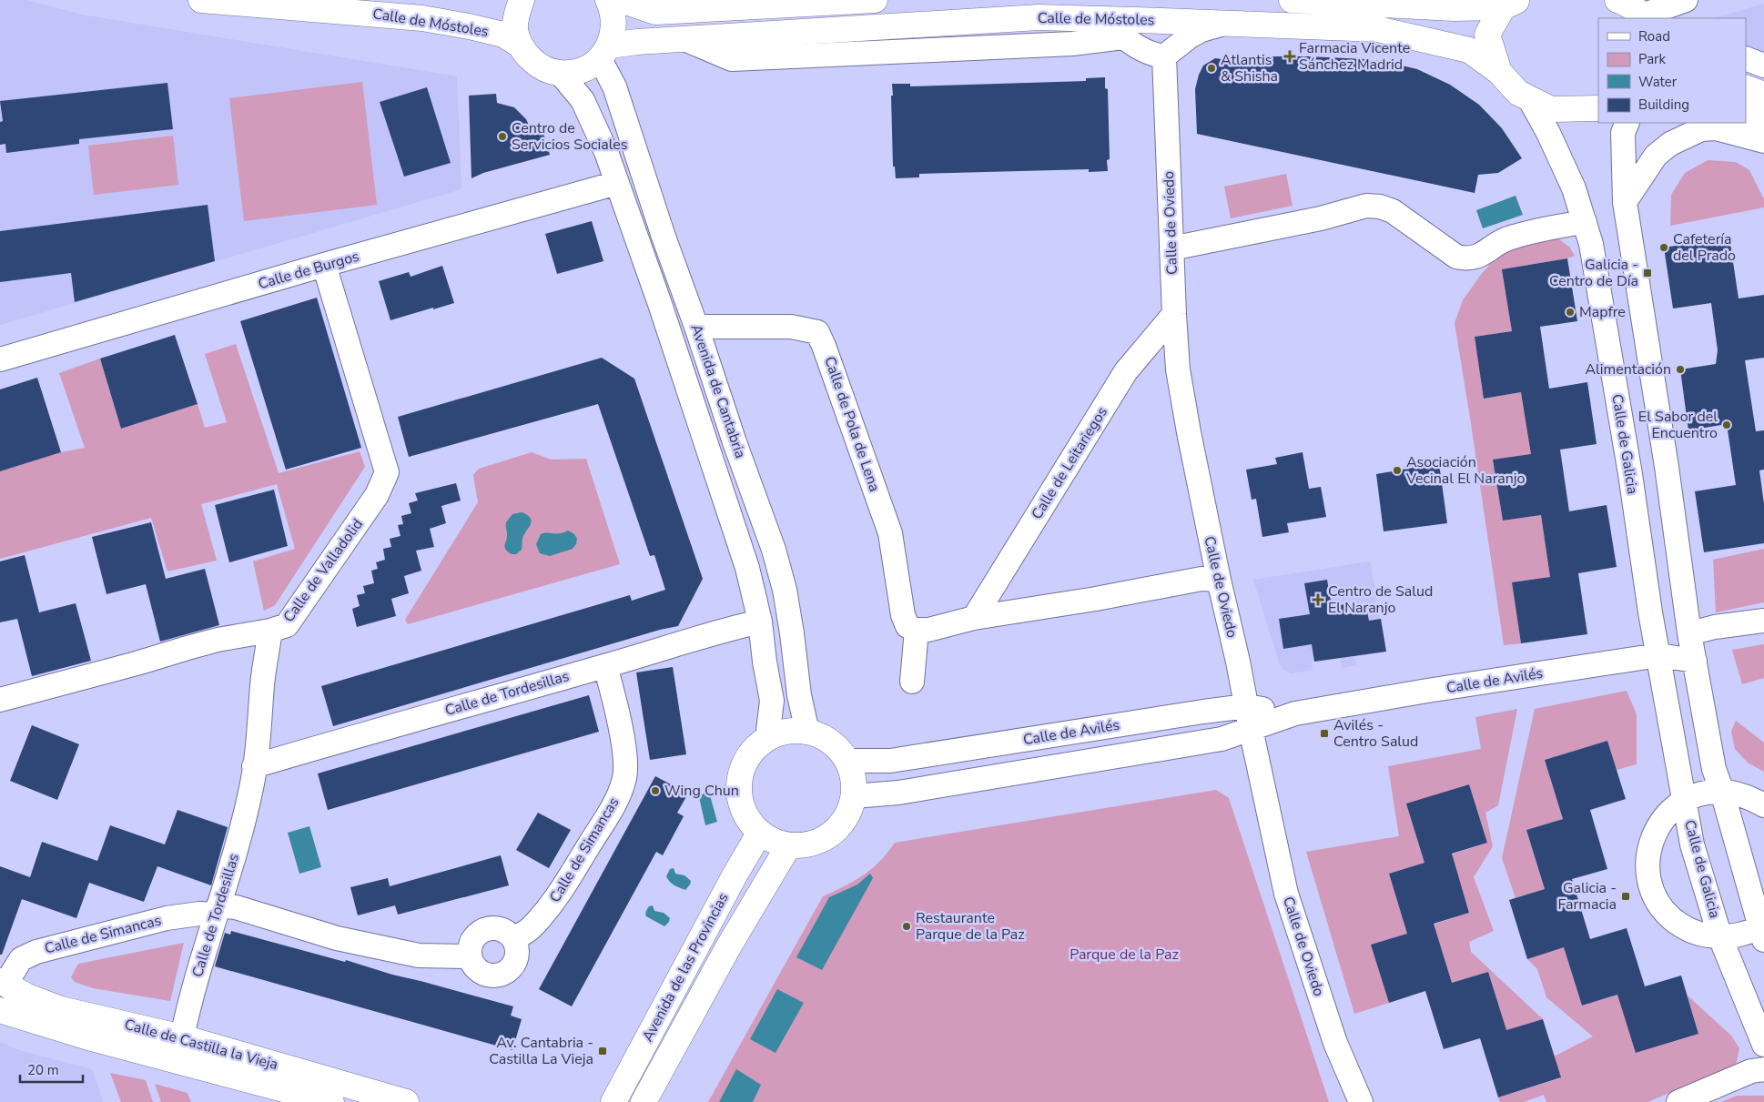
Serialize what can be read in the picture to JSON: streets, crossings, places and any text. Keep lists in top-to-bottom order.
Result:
{
  "streets": {
    "main road": ["Calle de Móstoles", "Avenida de las Provincias", "Calle de Castilla la Vieja"],
    "street": [
      "Calle de Oviedo",
      "Calle de Burgos",
      "Avenida de Cantabria",
      "Calle de Pola de Lena",
      "Calle de Galicia",
      "Calle de Leitariegos",
      "Calle de Valladolid",
      "Calle de Avilés",
      "Calle de Tordesillas",
      "Calle de Simancas"
    ]
  },
  "crossings": [
    ["Calle de Móstoles", "Avenida de Cantabria"],
    ["Calle de Oviedo", "Calle de Leitariegos"],
    ["Calle de Oviedo", "Calle de Avilés"],
    ["Calle de Burgos", "Avenida de Cantabria"],
    ["Calle de Burgos", "Calle de Valladolid"],
    ["Avenida de Cantabria", "Calle de Pola de Lena"],
    ["Avenida de Cantabria", "Calle de Avilés"],
    ["Avenida de Cantabria", "Calle de Tordesillas"],
    ["Avenida de Cantabria", "Avenida de las Provincias"],
    ["Calle de Galicia", "Calle de Avilés"],
    ["Calle de Valladolid", "Calle de Tordesillas"],
    ["Calle de Avilés", "Avenida de las Provincias"],
    ["Calle de Tordesillas", "Calle de Simancas"],
    ["Calle de Tordesillas", "Calle de Castilla la Vieja"],
    ["Calle de Simancas", "Calle de Castilla la Vieja"]
  ],
  "parks": ["Parque de la Paz"],
  "places": {
    "health": ["Farmacia Vicente Sánchez Madrid", "Centro de Salud El Naranjo"],
    "other": [
      "Atlantis & Shisha",
      "Centro de Servicios Sociales",
      "Cafetería del Prado",
      "Mapfre",
      "Alimentación",
      "El Sabor del Encuentro",
      "Asociación Vecinal El Naranjo",
      "Wing Chun",
      "Restaurante Parque de la Paz"
    ],
    "transit": [
      "Galicia - Centro de Día",
      "Avilés - Centro Salud",
      "Galicia - Farmacia",
      "Av. Cantabria - Castilla La Vieja"
    ]
  },
  "legend": [
    "Road",
    "Park",
    "Water",
    "Building"
  ],
  "scale_bar": "20 m"
}
